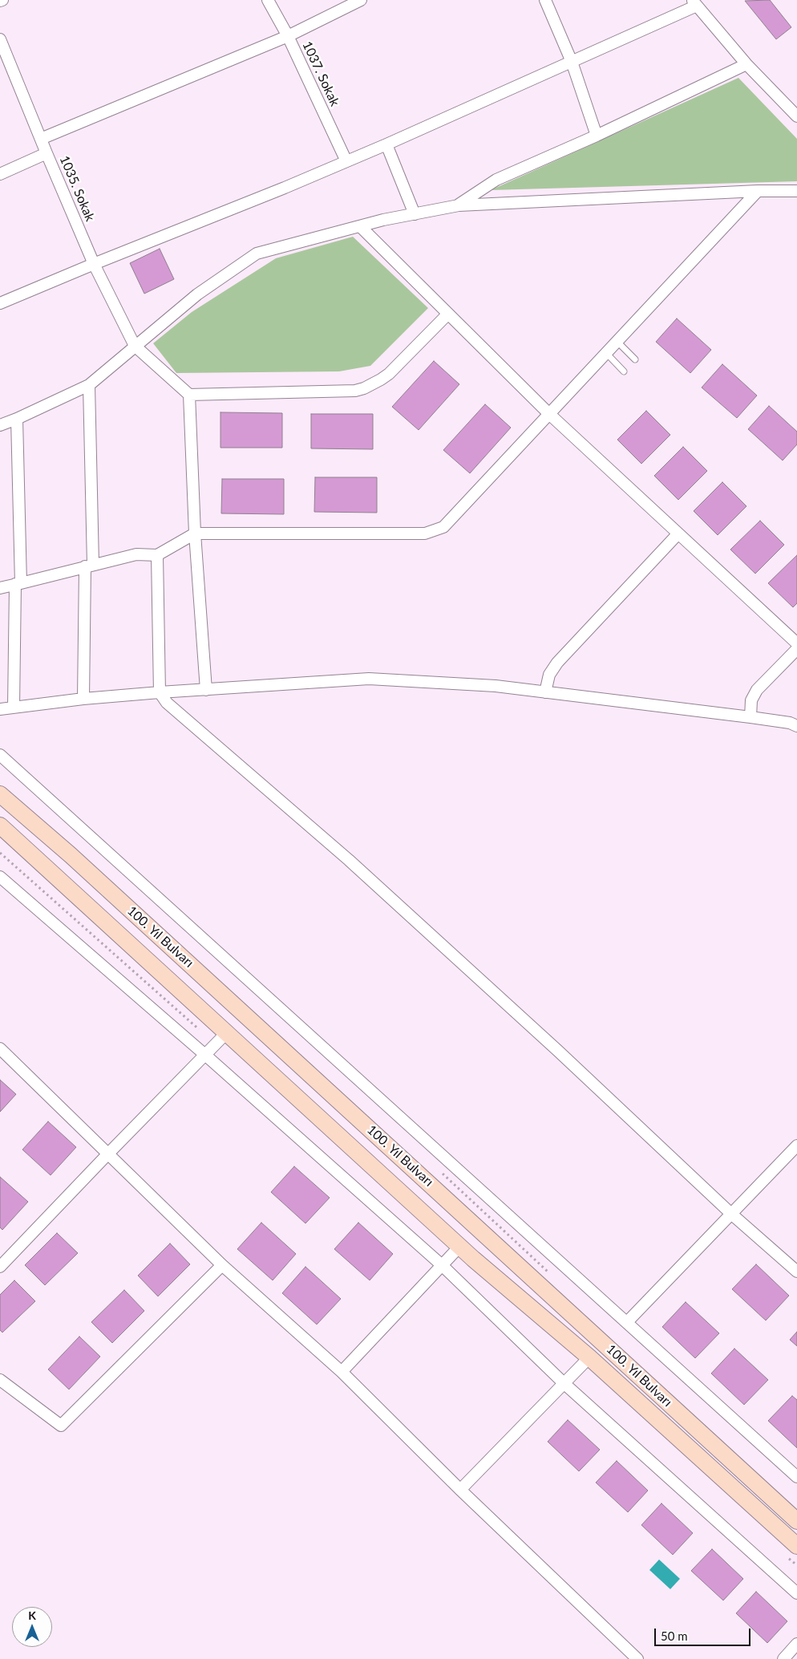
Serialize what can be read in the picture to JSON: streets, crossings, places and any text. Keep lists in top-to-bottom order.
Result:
{
  "streets": {
    "main road": ["100. Yıl Bulvarı"],
    "street": ["1037. Sokak", "1035. Sokak"]
  },
  "scale_bar": "50 m",
  "north": "top"
}
